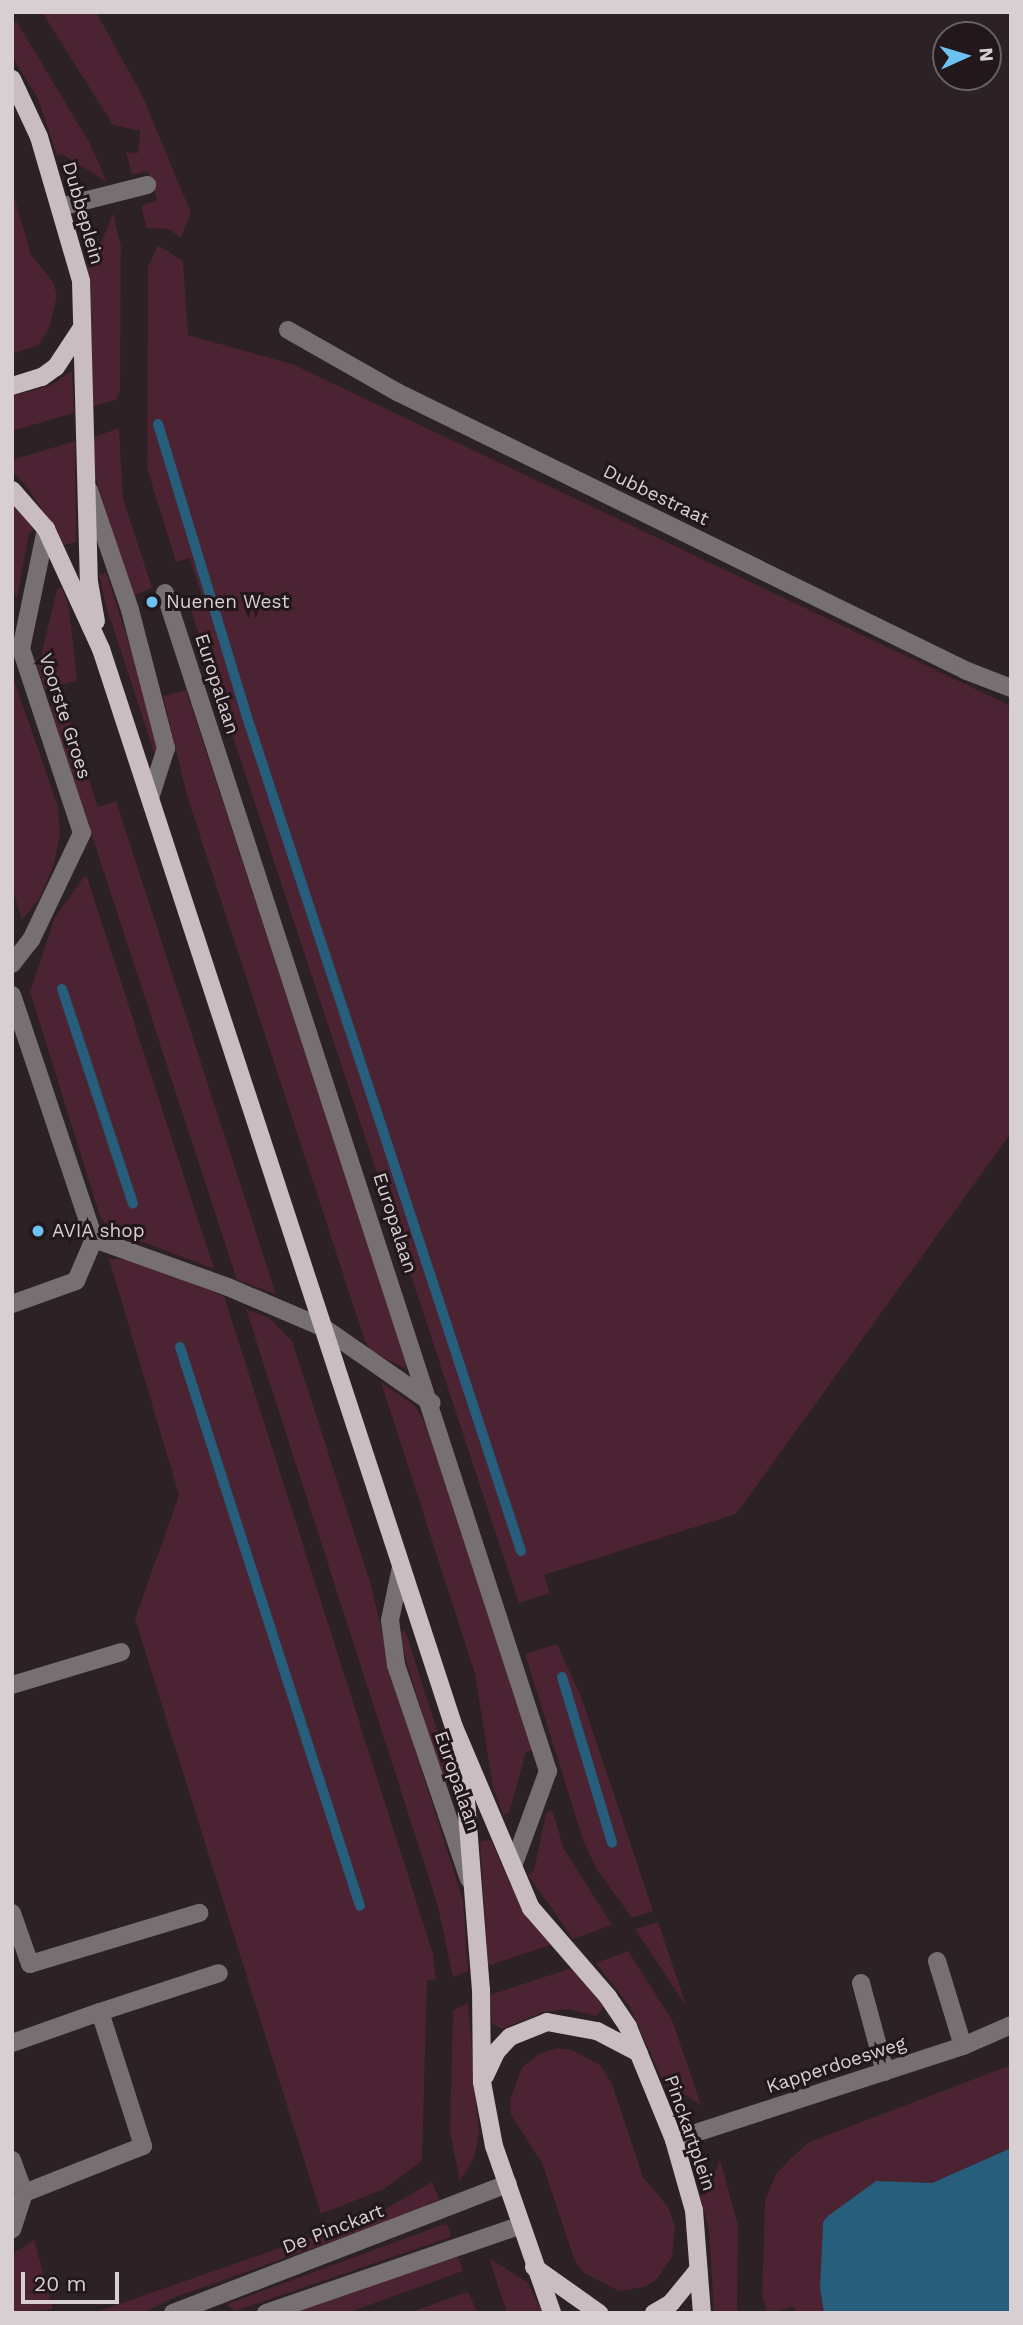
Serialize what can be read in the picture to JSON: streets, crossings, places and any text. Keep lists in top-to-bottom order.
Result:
{
  "streets": {
    "main road": ["Dubbeplein", "Europalaan", "Pinckartplein"],
    "street": [
      "Dubbestraat",
      "Voorste Groes",
      "Kapperdoesweg",
      "De Pinckart"
    ]
  },
  "crossings": [
    ["Dubbeplein", "Europalaan"],
    ["Europalaan", "Voorste Groes"],
    ["Europalaan", "Pinckartplein"],
    ["Kapperdoesweg", "Pinckartplein"]
  ],
  "places": ["Nuenen West", "AVIA shop"],
  "scale_bar": "20 m",
  "north": "right"
}
